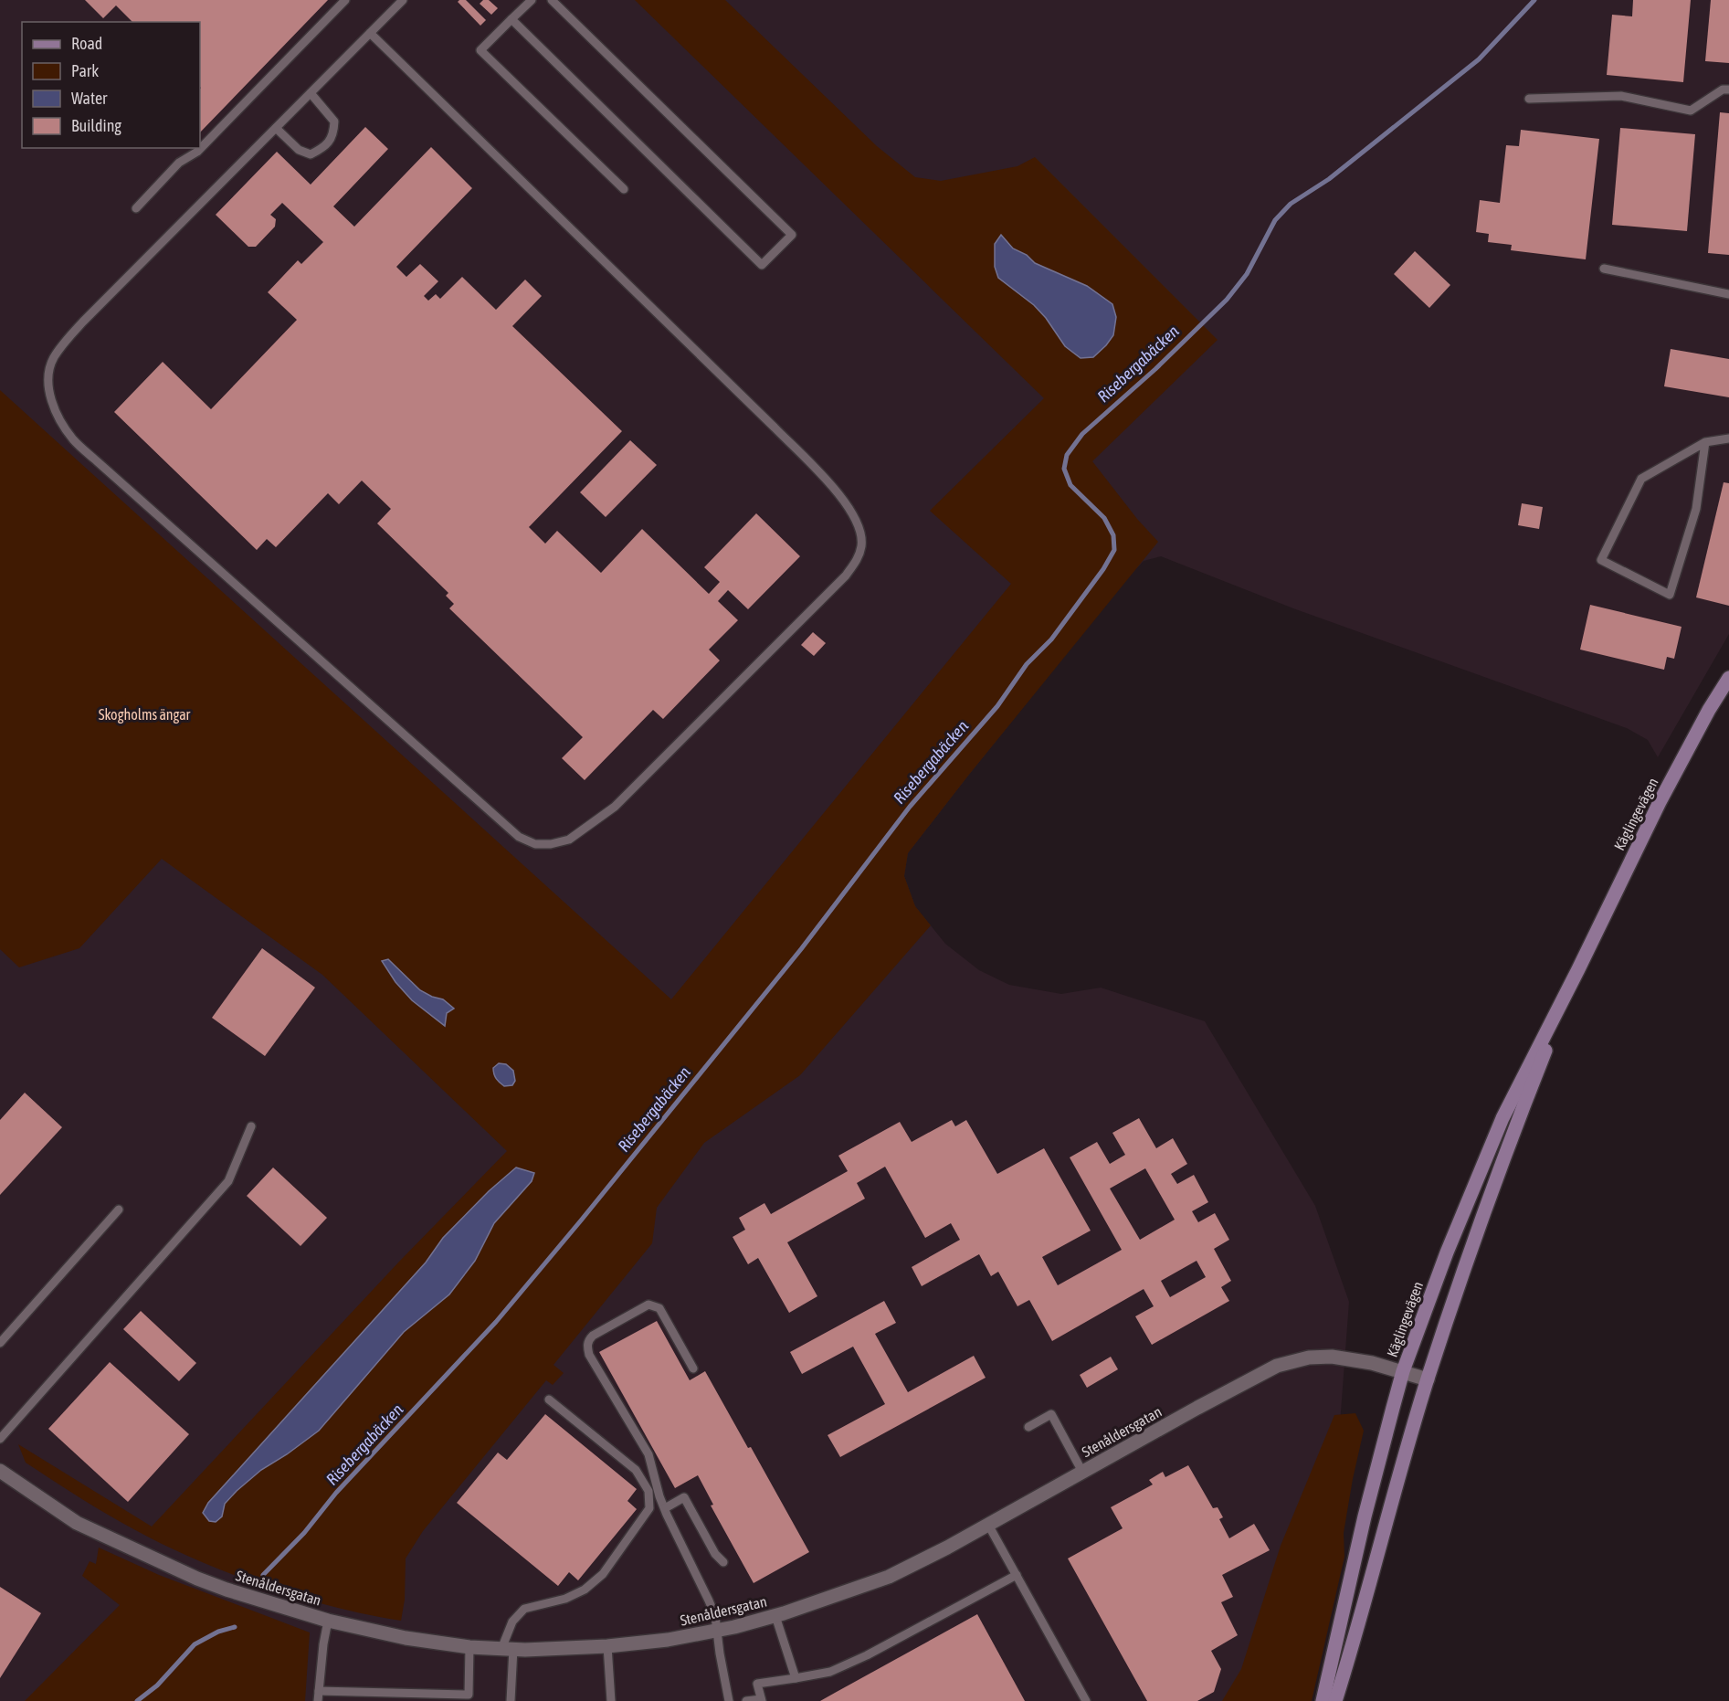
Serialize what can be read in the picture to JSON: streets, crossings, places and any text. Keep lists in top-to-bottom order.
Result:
{
  "streets": {
    "main road": ["Käglingevägen"],
    "street": ["Stenåldersgatan"]
  },
  "crossings": [
    ["Käglingevägen", "Stenåldersgatan"]
  ],
  "water": ["Risebergabäcken"],
  "parks": ["Skogholms ängar"],
  "legend": [
    "Road",
    "Park",
    "Water",
    "Building"
  ]
}
